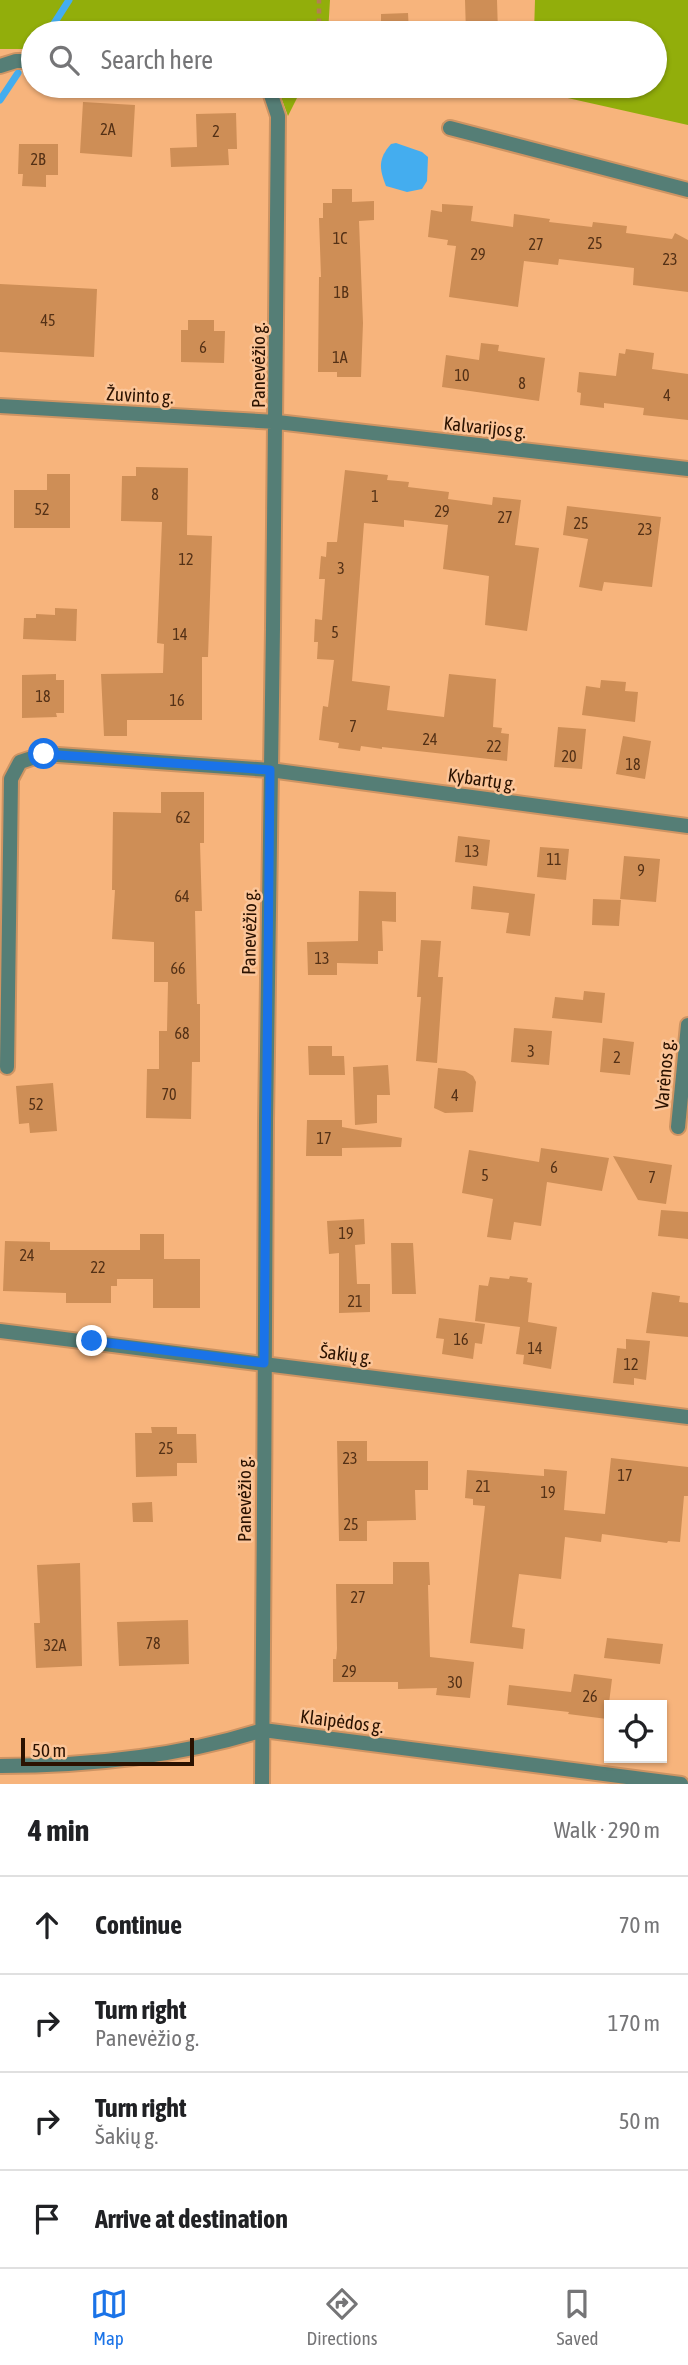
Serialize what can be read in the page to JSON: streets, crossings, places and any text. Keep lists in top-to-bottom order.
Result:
{
  "streets": {
    "street": [
      "Panevėžio g.",
      "Žuvinto g.",
      "Kalvarijos g.",
      "Kybartų g.",
      "Varėnos g.",
      "Šakių g.",
      "Klaipėdos g."
    ]
  },
  "crossings": [
    ["Panevėžio g.", "Žuvinto g."],
    ["Panevėžio g.", "Kalvarijos g."],
    ["Panevėžio g.", "Kybartų g."],
    ["Panevėžio g.", "Šakių g."],
    ["Panevėžio g.", "Klaipėdos g."],
    ["Žuvinto g.", "Kalvarijos g."]
  ],
  "house_numbers": [
    "2A",
    "2",
    "2B",
    "1C",
    "25",
    "27",
    "29",
    "23",
    "1B",
    "45",
    "6",
    "1A",
    "10",
    "8",
    "4",
    "8",
    "1",
    "52",
    "29",
    "27",
    "25",
    "23",
    "12",
    "3",
    "5",
    "14",
    "18",
    "16",
    "7",
    "24",
    "22",
    "20",
    "18",
    "62",
    "13",
    "11",
    "9",
    "64",
    "13",
    "66",
    "68",
    "3",
    "2",
    "70",
    "4",
    "52",
    "17",
    "6",
    "5",
    "7",
    "19",
    "24",
    "22",
    "21",
    "16",
    "14",
    "12",
    "25",
    "23",
    "17",
    "21",
    "19",
    "25",
    "27",
    "78",
    "32A",
    "29",
    "30",
    "26"
  ],
  "scale_bar": "50 m",
  "page": {
    "search": "Search here",
    "scale": "50 m",
    "heading": ["4 min", "Walk · 290 m"],
    "list": [
      ["Continue", "70 m"],
      ["Turn right", "Panevėžio g.", "170 m"],
      ["Turn right", "Šakių g.", "50 m"],
      "Arrive at destination"
    ],
    "nav": ["Map", "Directions", "Saved"]
  }
}
